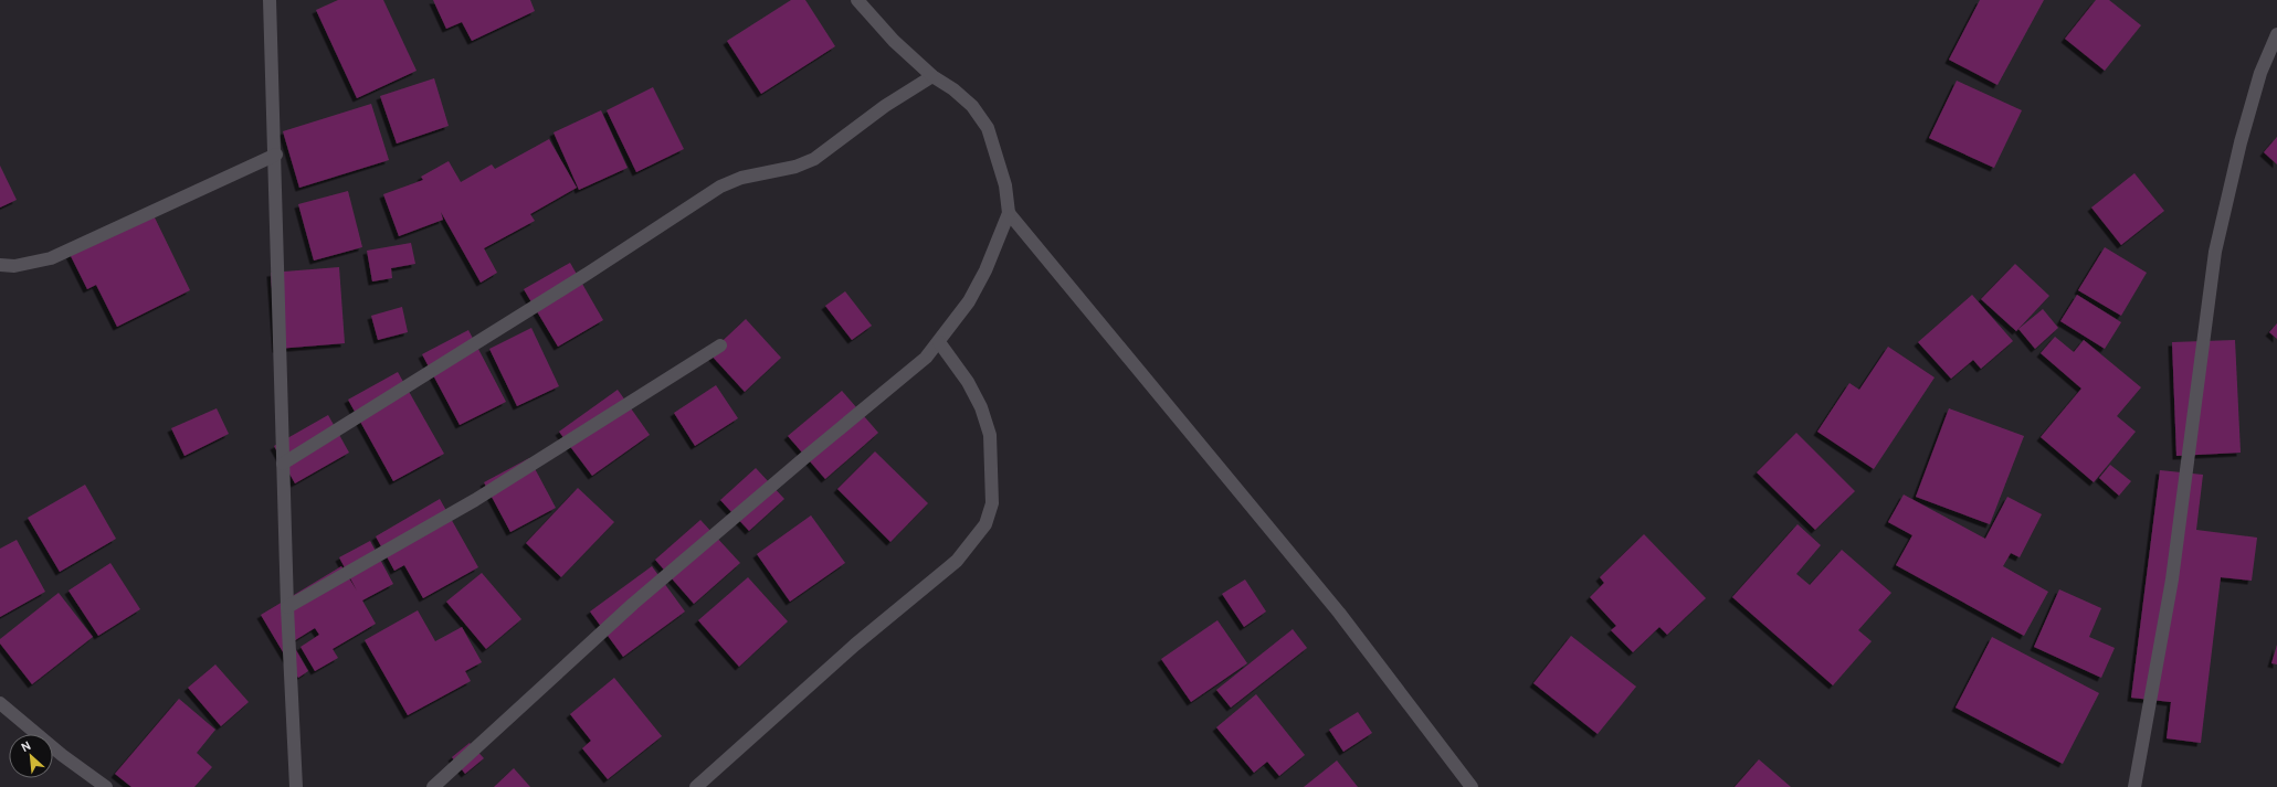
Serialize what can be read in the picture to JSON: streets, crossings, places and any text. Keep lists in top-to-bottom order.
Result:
{
  "north": "top left"
}
